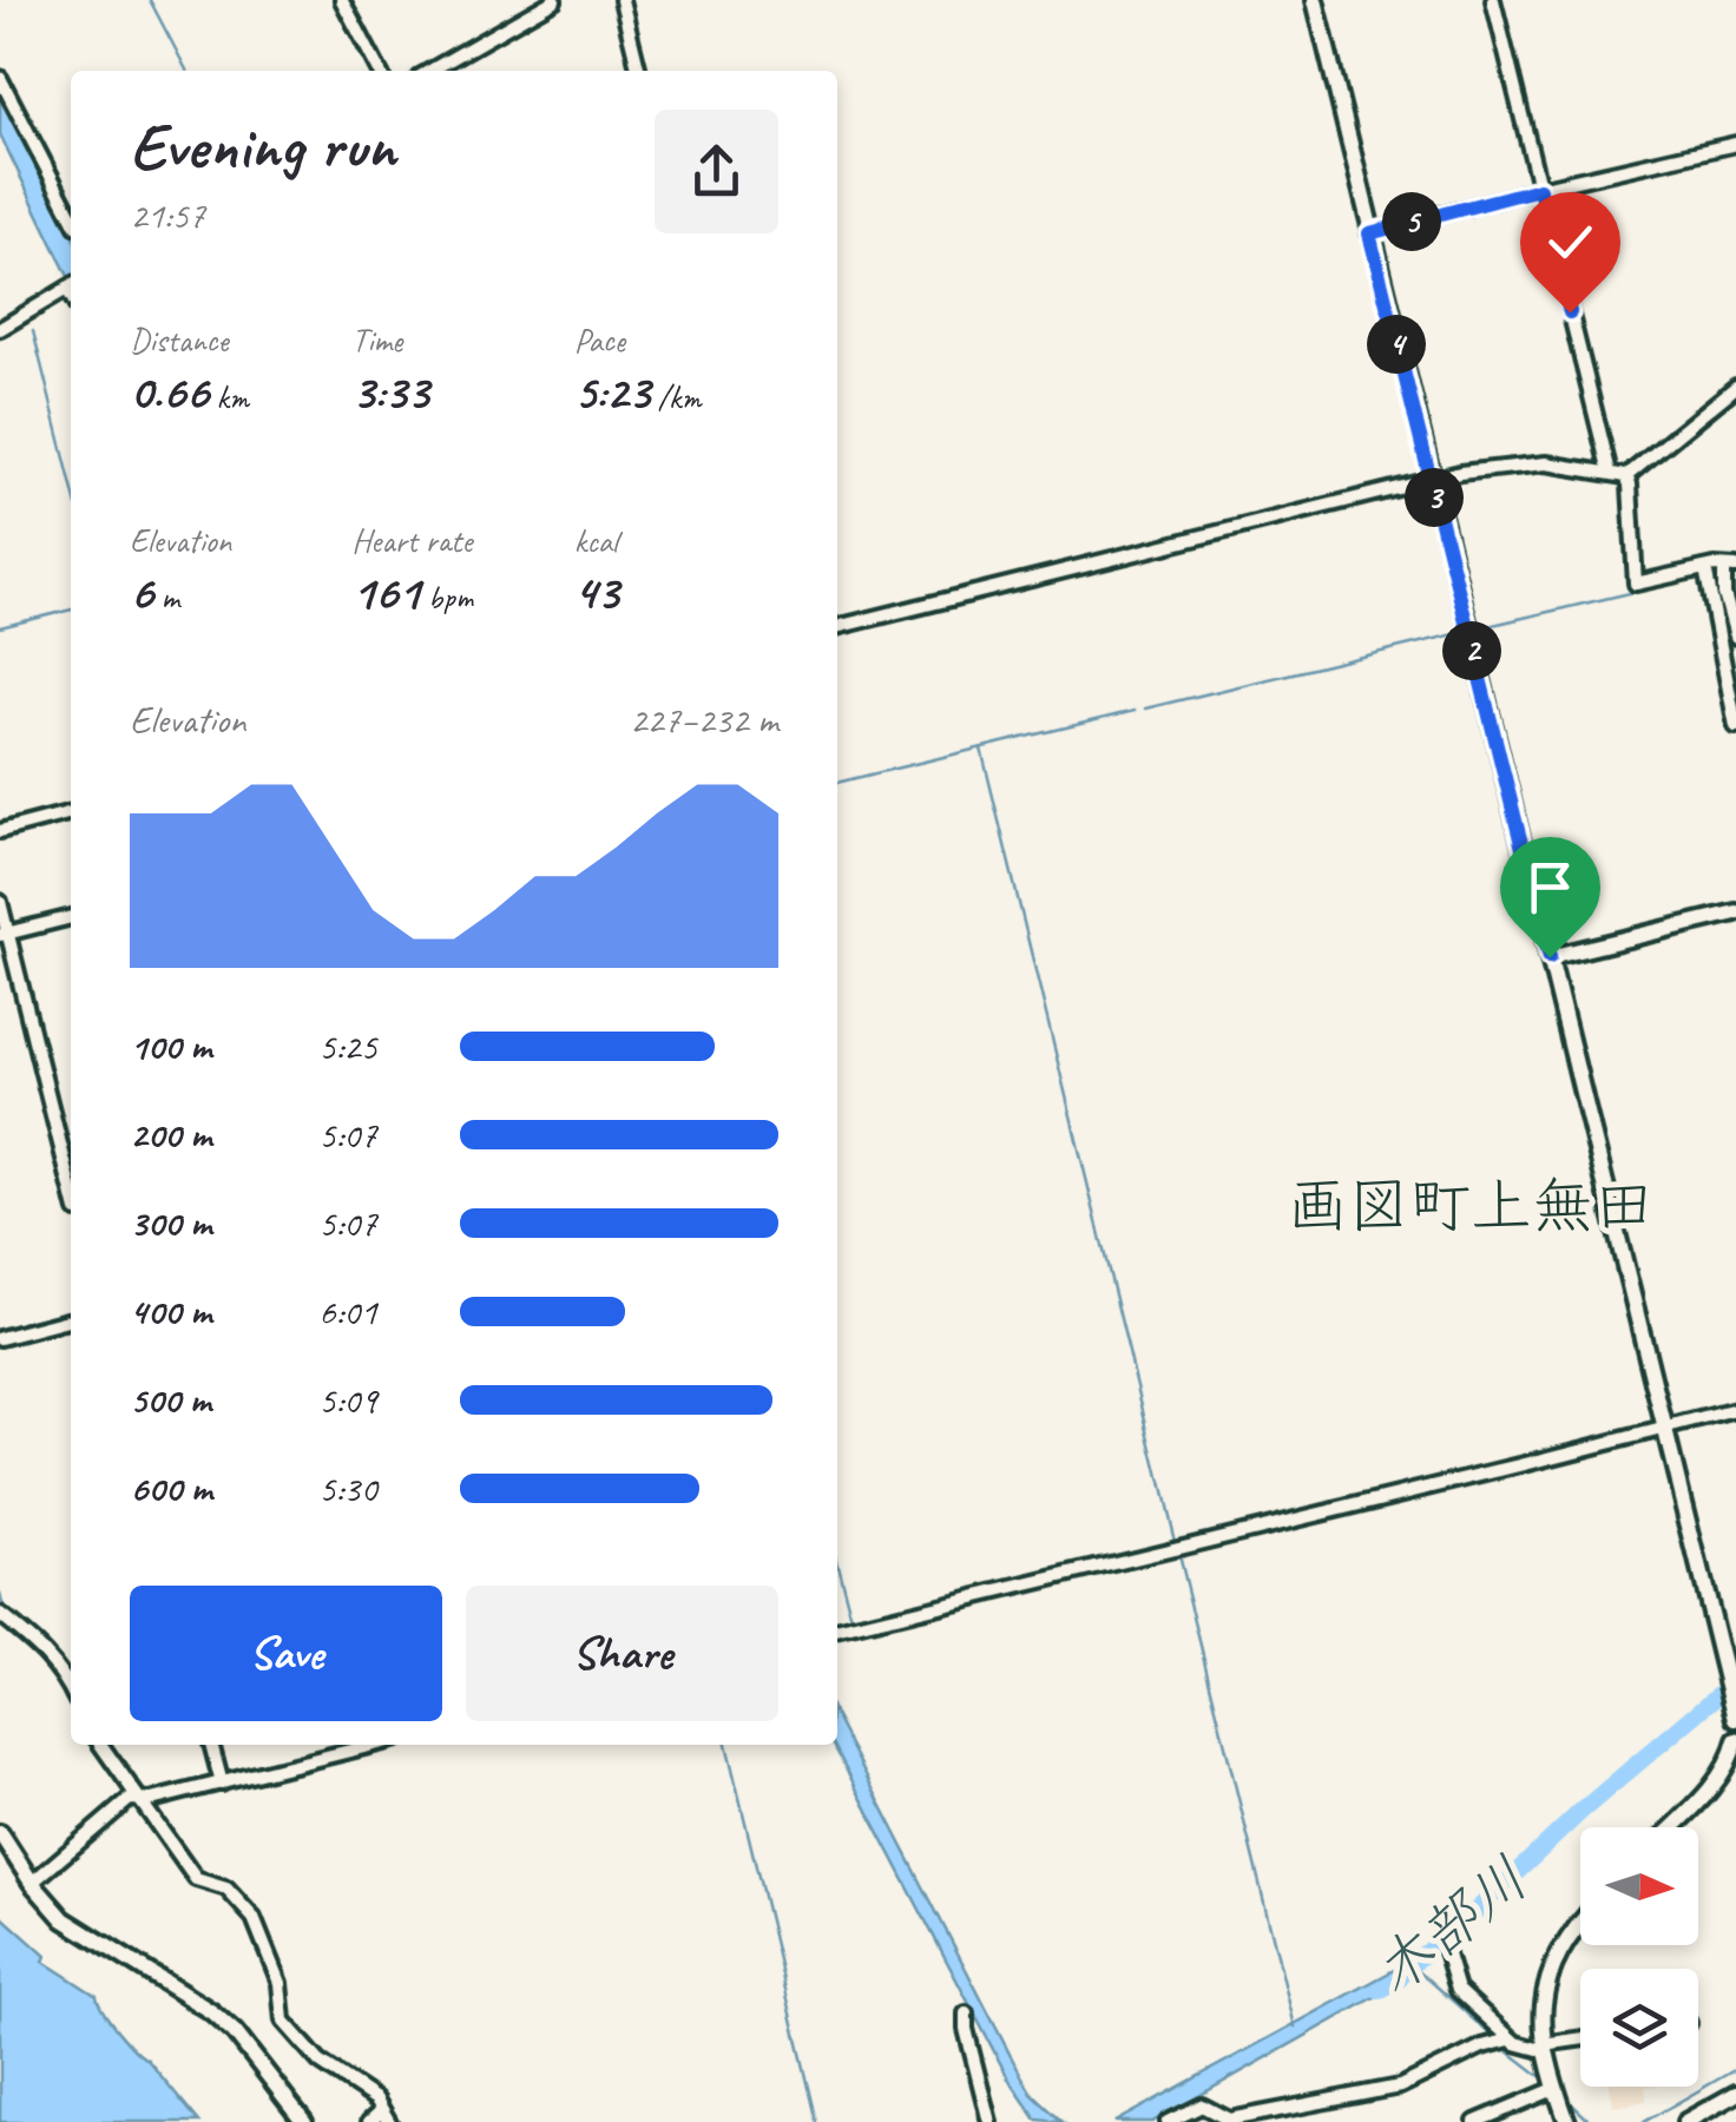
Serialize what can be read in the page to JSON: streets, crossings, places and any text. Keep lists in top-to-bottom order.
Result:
{
  "districts": ["画図町上無田"],
  "water": ["木部川"],
  "north": "right",
  "page": {
    "heading": ["Evening run", "21:57"],
    "pins": [
      "5",
      "4",
      "3",
      "2"
    ],
    "stats": [
      ["Distance", "0.66 km"],
      ["Time", "3:33"],
      ["Pace", "5:23 /km"],
      ["Elevation", "6 m"],
      ["Heart rate", "161 bpm"],
      ["kcal", "43"]
    ],
    "chart": ["Elevation", "227–232 m"],
    "list": [
      {
        "name": "100 m",
        "note": "5:25"
      },
      {
        "name": "200 m",
        "note": "5:07"
      },
      {
        "name": "300 m",
        "note": "5:07"
      },
      {
        "name": "400 m",
        "note": "6:01"
      },
      {
        "name": "500 m",
        "note": "5:09"
      },
      {
        "name": "600 m",
        "note": "5:30"
      }
    ],
    "buttons": ["Save", "Share"]
  }
}
